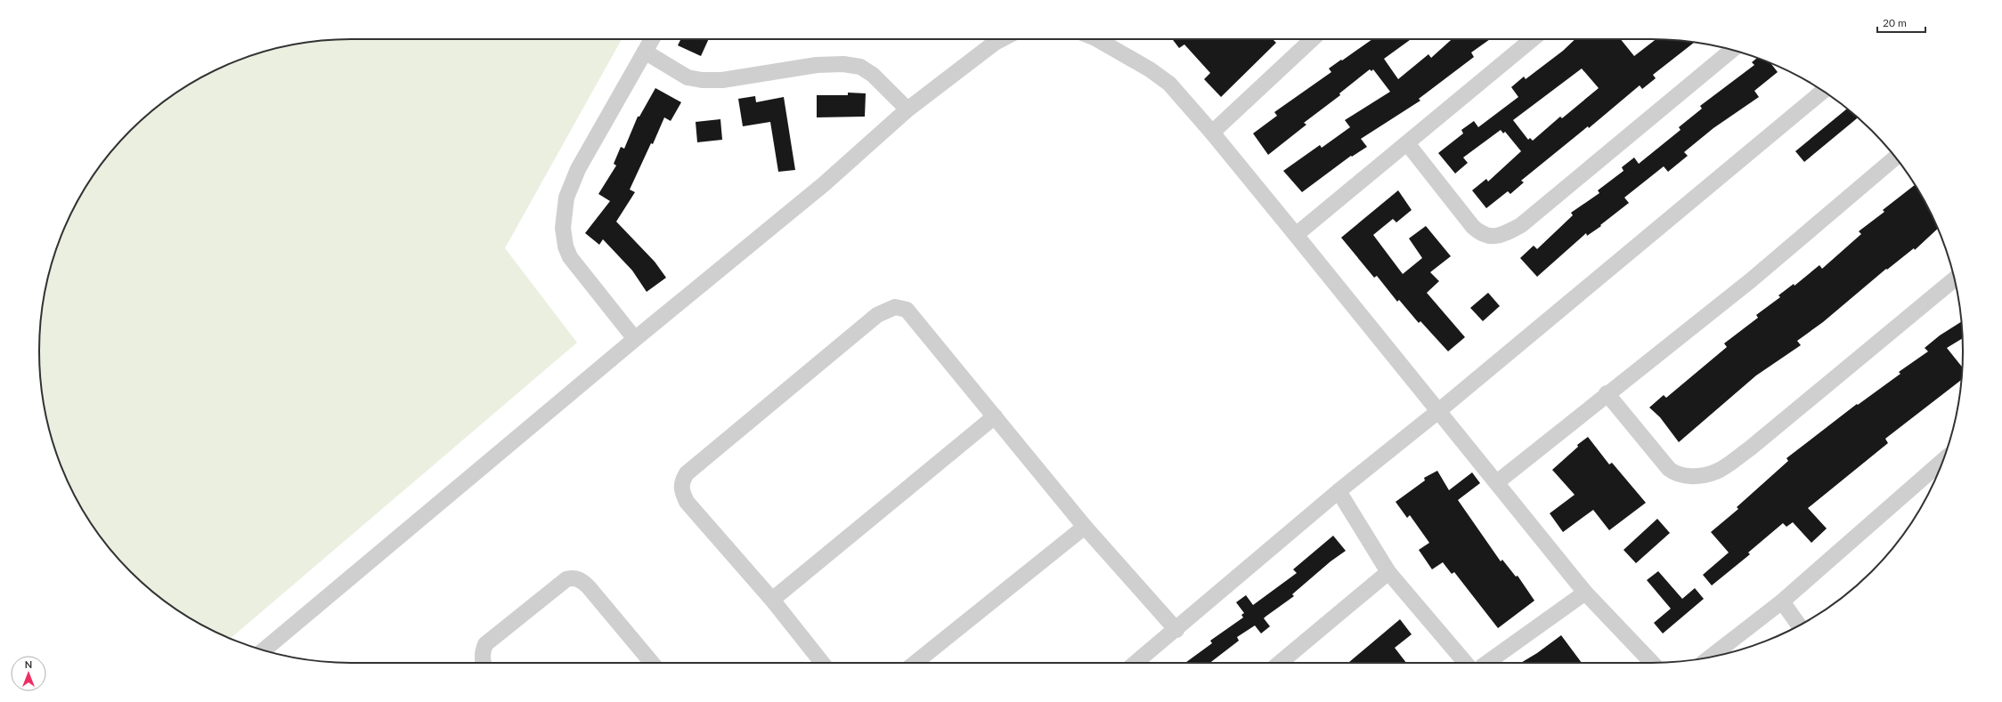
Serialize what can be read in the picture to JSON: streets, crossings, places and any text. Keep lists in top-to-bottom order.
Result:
{
  "scale_bar": "20 m",
  "north": "top"
}
